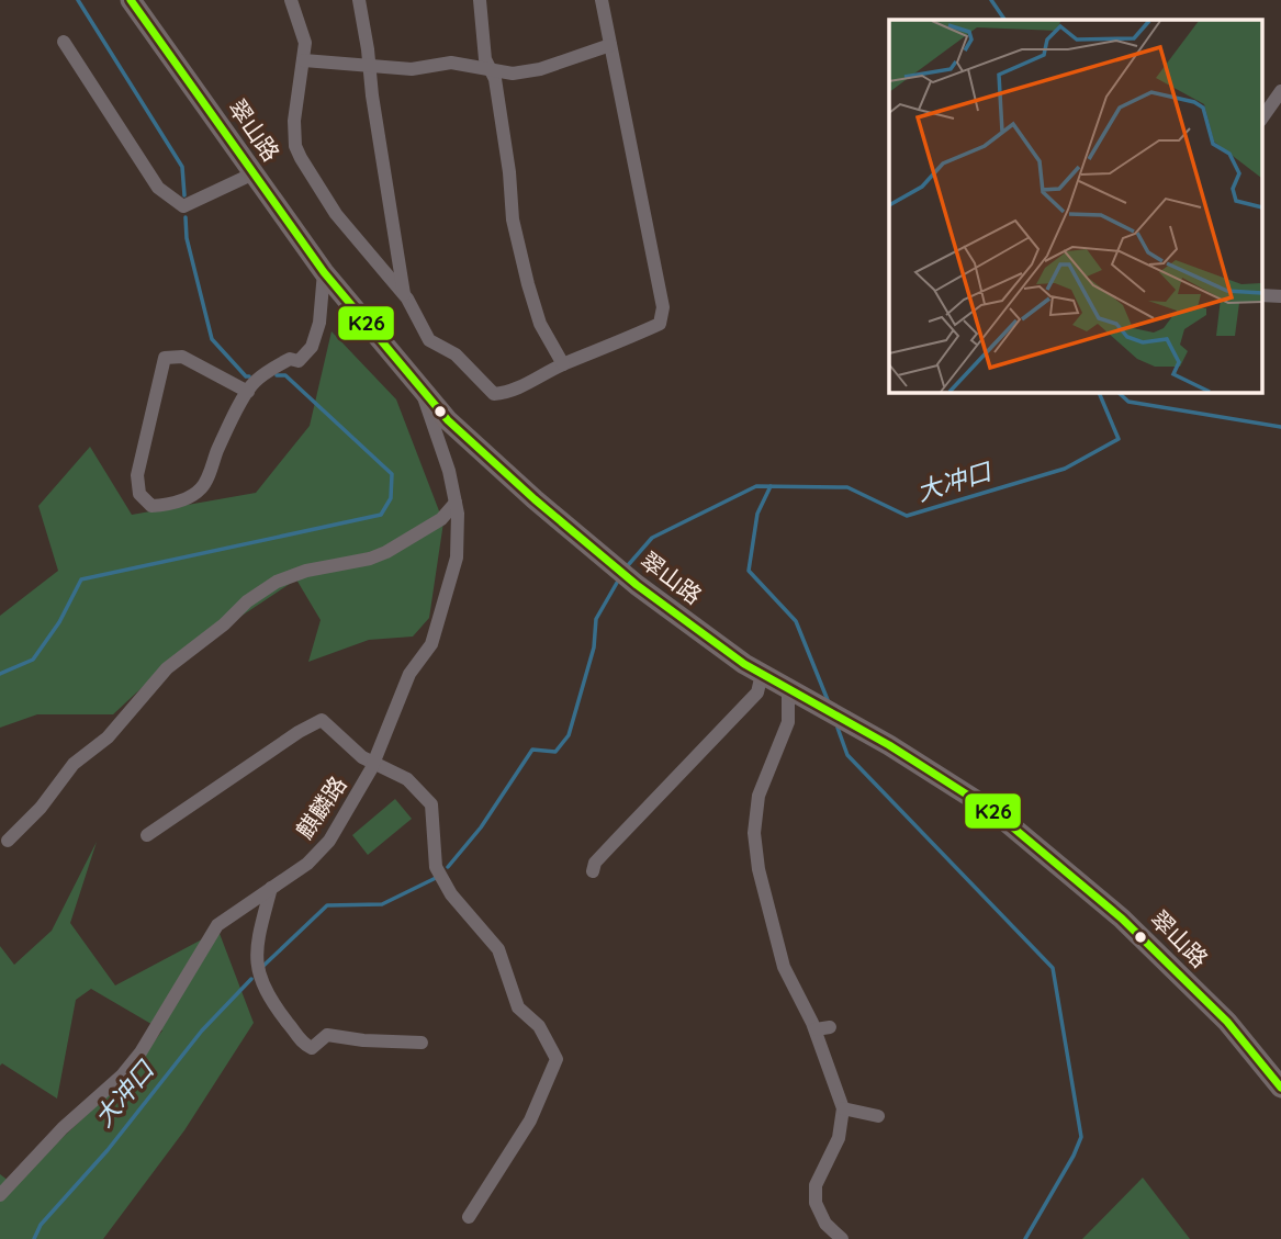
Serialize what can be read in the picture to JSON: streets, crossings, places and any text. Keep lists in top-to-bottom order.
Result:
{
  "streets": {
    "main road": ["翠山路"],
    "street": ["麒麟路"]
  },
  "crossings": [
    ["翠山路", "麒麟路"]
  ],
  "water": ["大冲口"],
  "lines": ["transit line K26"]
}
